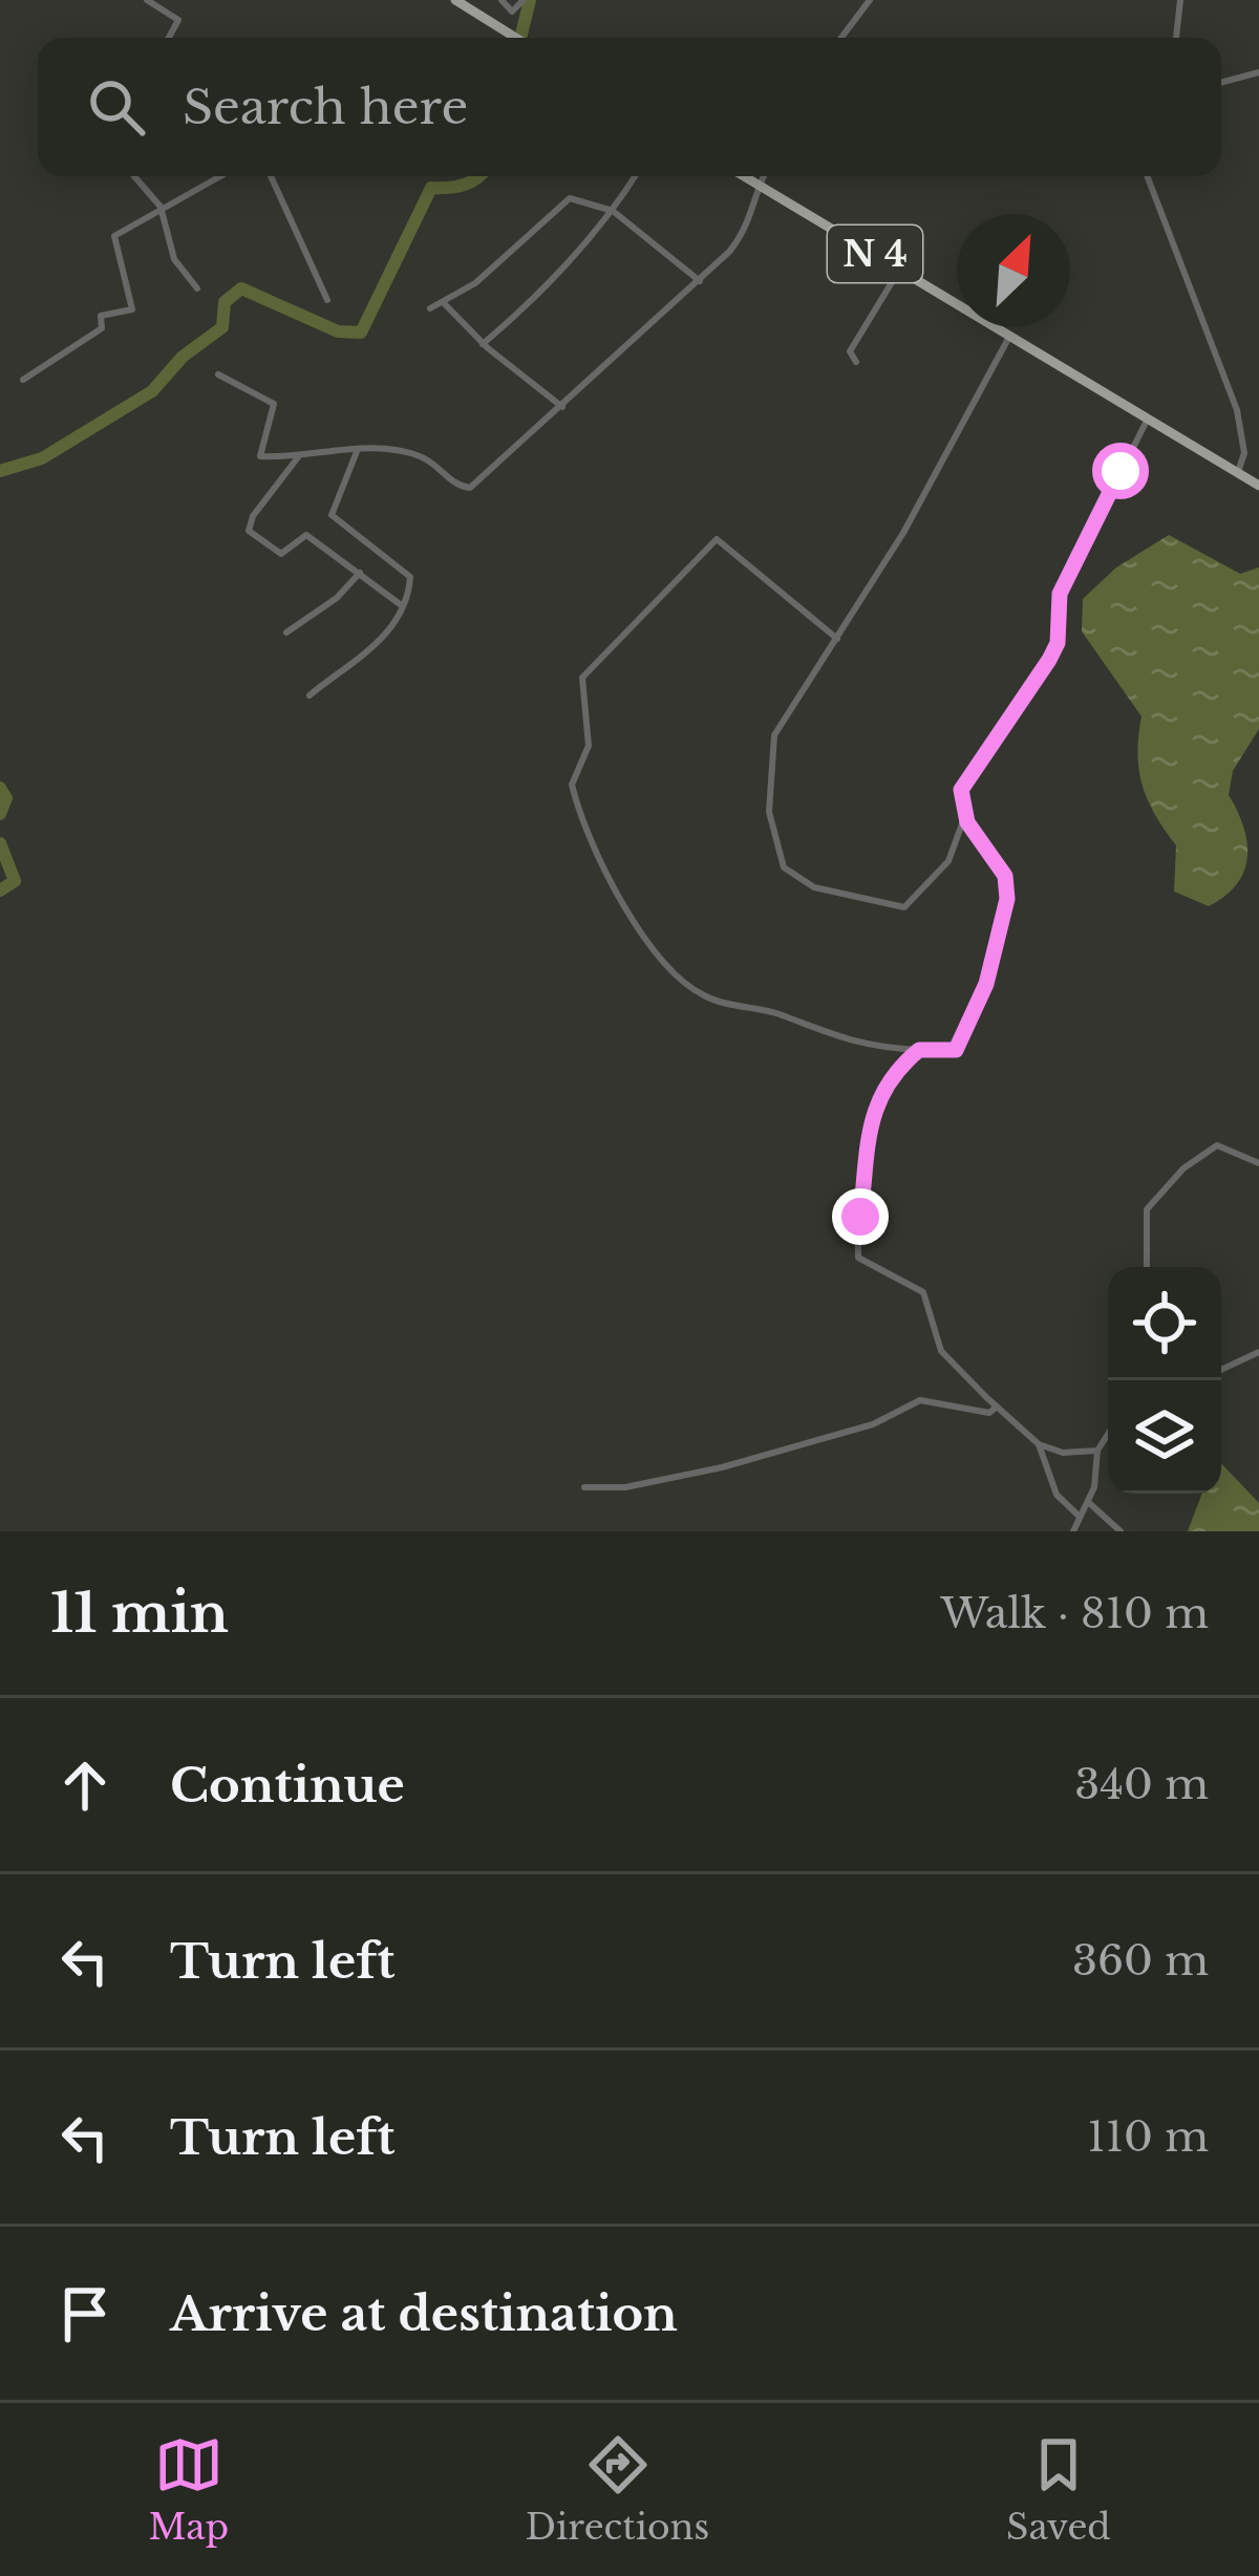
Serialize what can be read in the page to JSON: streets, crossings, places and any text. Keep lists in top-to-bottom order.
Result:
{
  "streets": {
    "main road": ["N 4"]
  },
  "north": "top right",
  "page": {
    "search": "Search here",
    "heading": ["11 min", "Walk · 810 m"],
    "list": [
      ["Continue", "340 m"],
      ["Turn left", "360 m"],
      ["Turn left", "110 m"],
      "Arrive at destination"
    ],
    "nav": ["Map", "Directions", "Saved"]
  }
}
